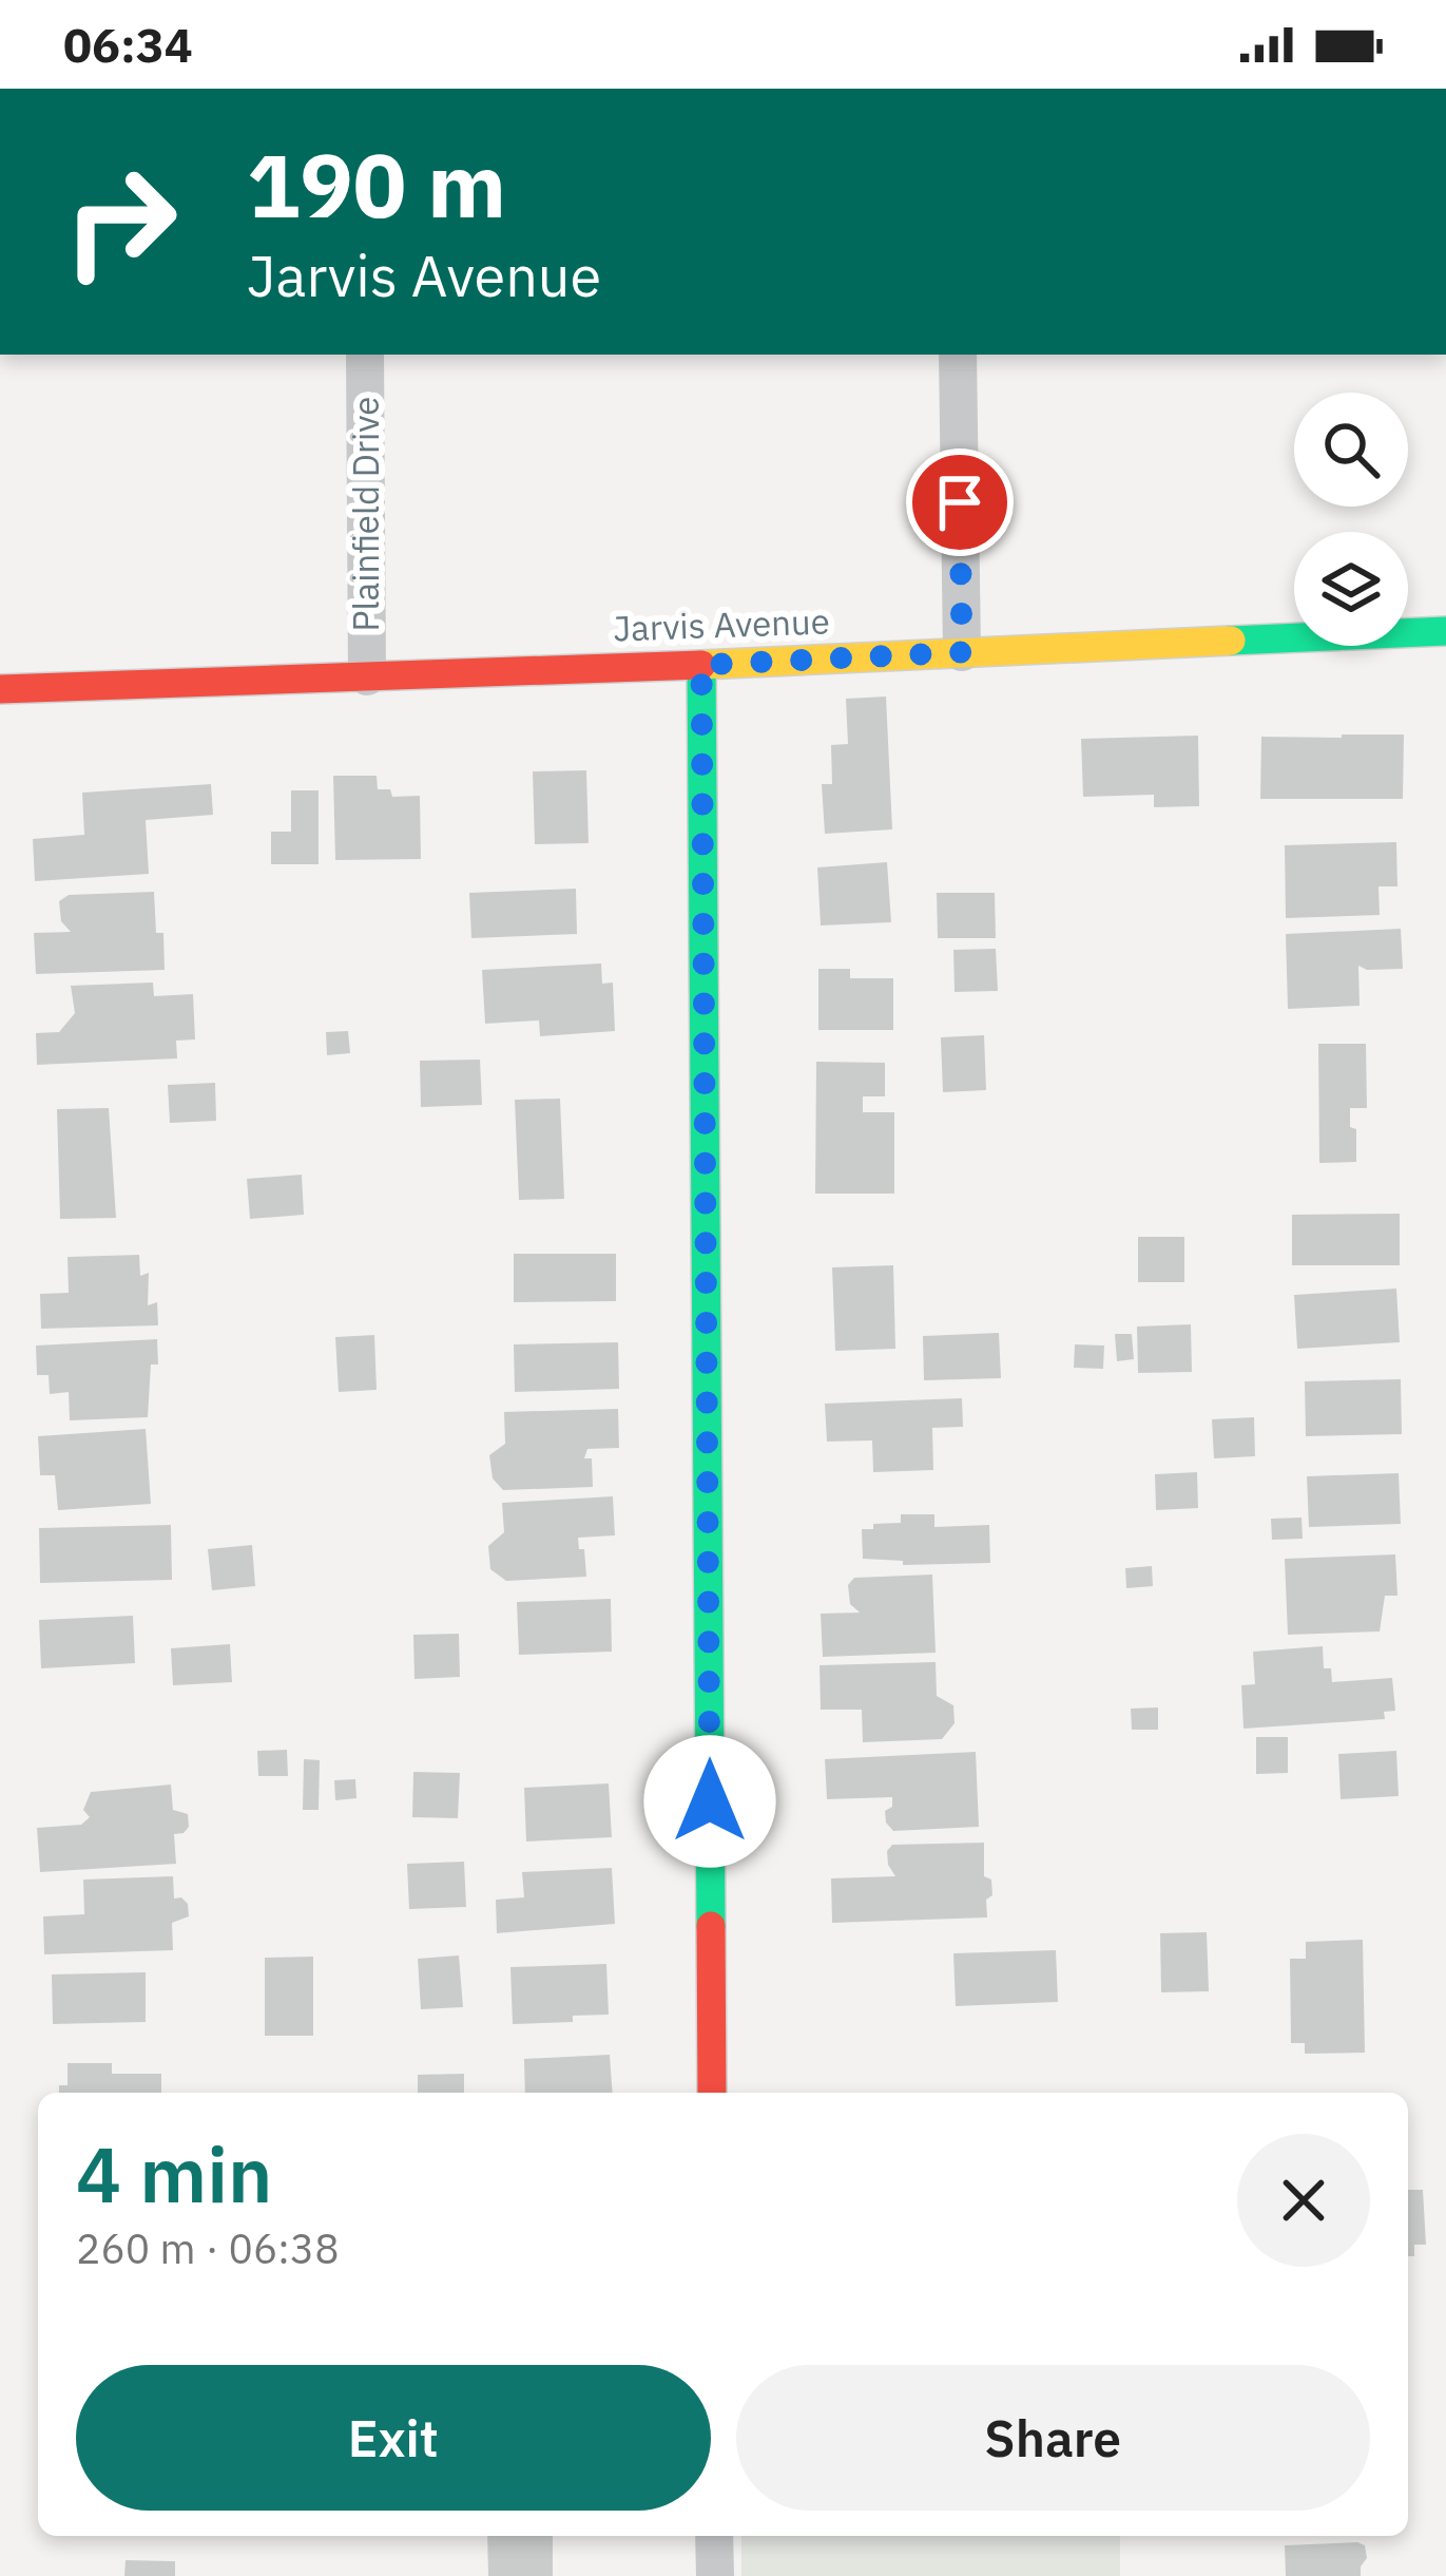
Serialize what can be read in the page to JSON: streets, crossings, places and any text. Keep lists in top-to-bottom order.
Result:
{
  "streets": {
    "street": ["Plainfield Drive", "Jarvis Avenue"]
  },
  "crossings": [
    ["Plainfield Drive", "Jarvis Avenue"]
  ],
  "page": {
    "status": "06:34",
    "turn": ["190 m", "Jarvis Avenue"],
    "heading": ["4 min", "260 m · 06:38"],
    "buttons": ["Exit", "Share"]
  }
}
